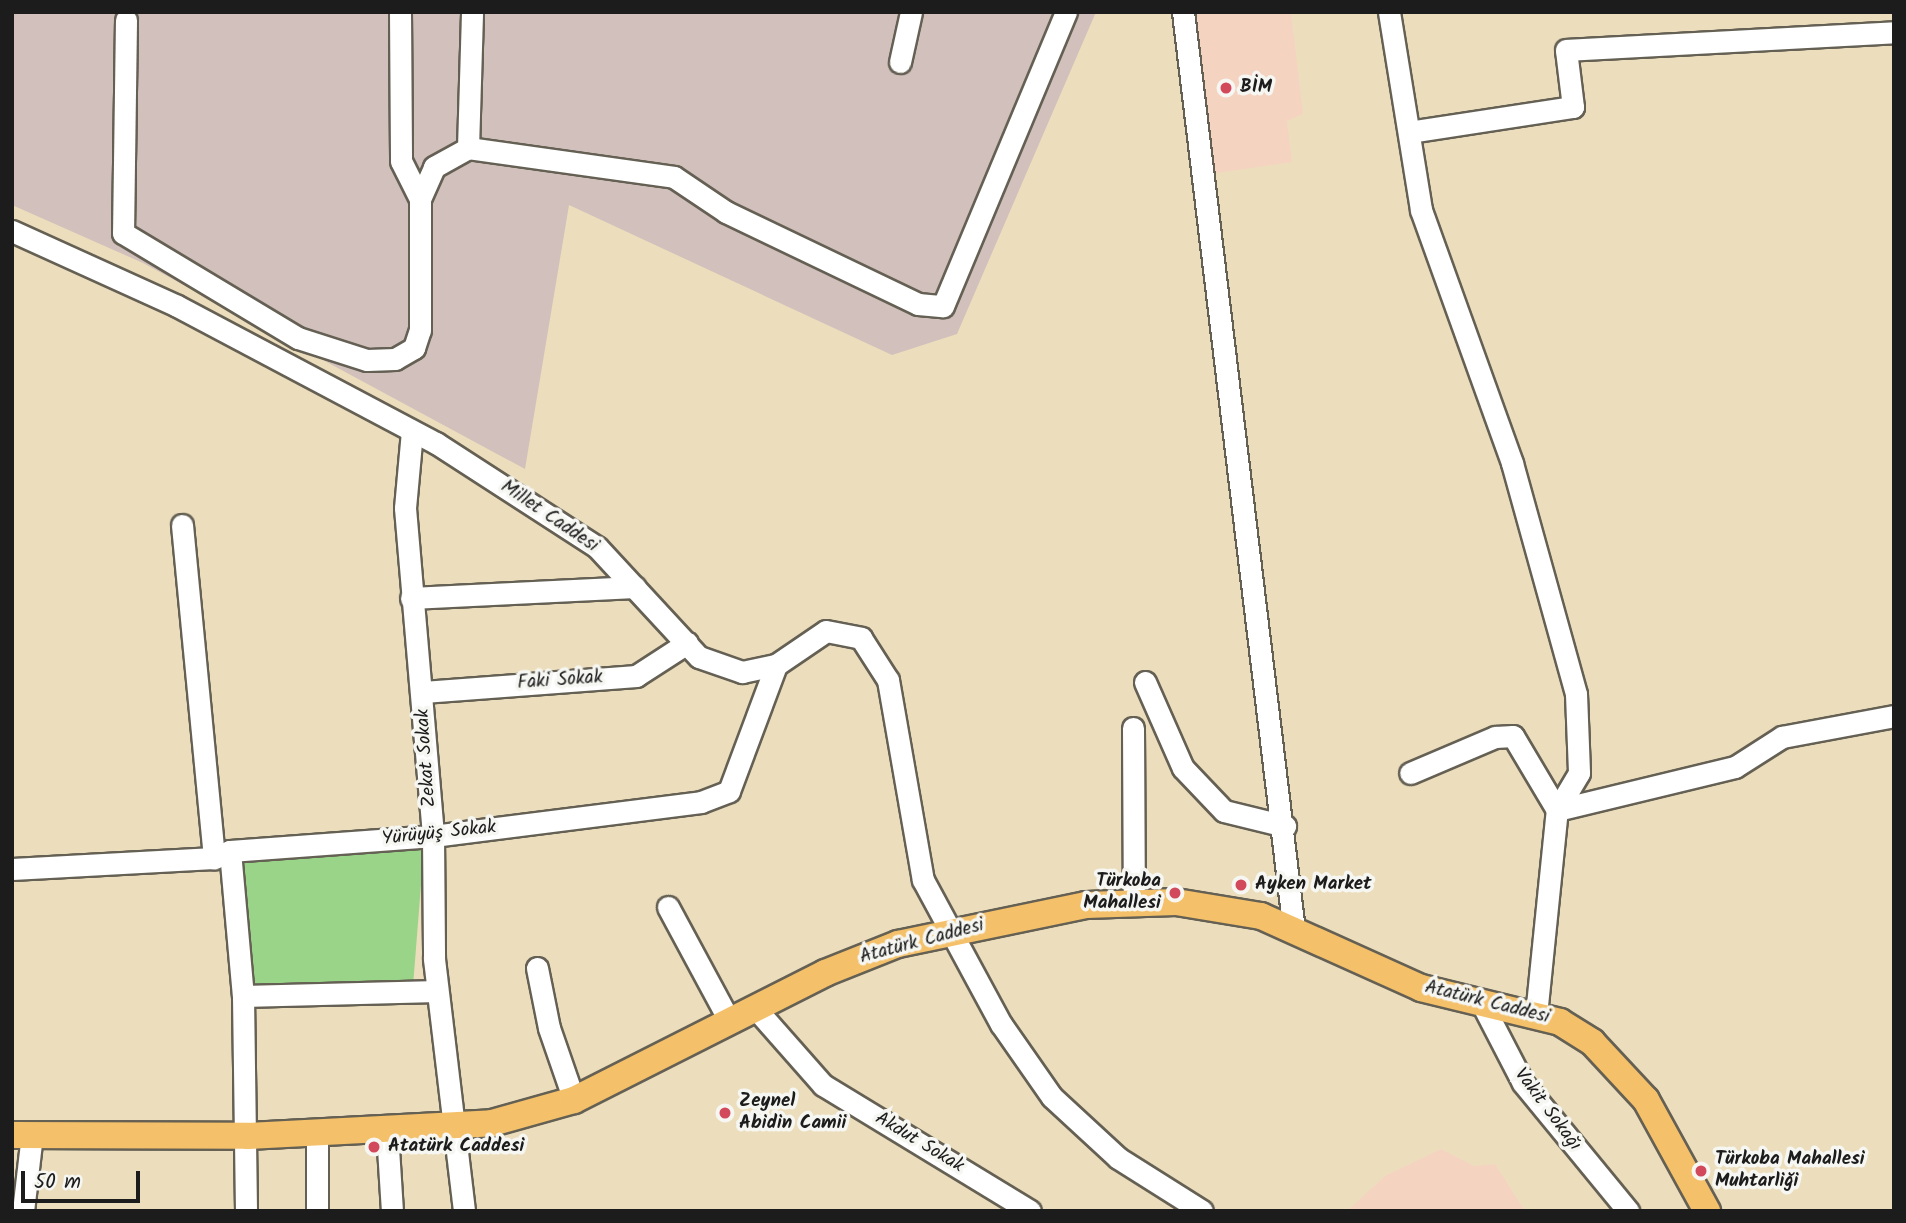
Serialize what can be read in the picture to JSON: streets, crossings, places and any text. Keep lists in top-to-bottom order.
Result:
{
  "streets": {
    "main road": ["Atatürk Caddesi"],
    "street": [
      "Millet Caddesi",
      "Faki Sokak",
      "Zekat Sokak",
      "Yürüyüş Sokak",
      "Vakit Sokağı",
      "Akdut Sokak"
    ]
  },
  "crossings": [
    ["Millet Caddesi", "Faki Sokak"],
    ["Millet Caddesi", "Zekat Sokak"],
    ["Millet Caddesi", "Yürüyüş Sokak"],
    ["Millet Caddesi", "Atatürk Caddesi"],
    ["Faki Sokak", "Zekat Sokak"],
    ["Zekat Sokak", "Yürüyüş Sokak"],
    ["Zekat Sokak", "Atatürk Caddesi"],
    ["Atatürk Caddesi", "Vakit Sokağı"],
    ["Atatürk Caddesi", "Akdut Sokak"]
  ],
  "places": [
    "BİM",
    "Ayken Market",
    "Türkoba Mahallesi",
    "Zeynel Abidin Camii",
    "Atatürk Caddesi",
    "Türkoba Mahallesi Muhtarliği"
  ],
  "scale_bar": "50 m"
}
